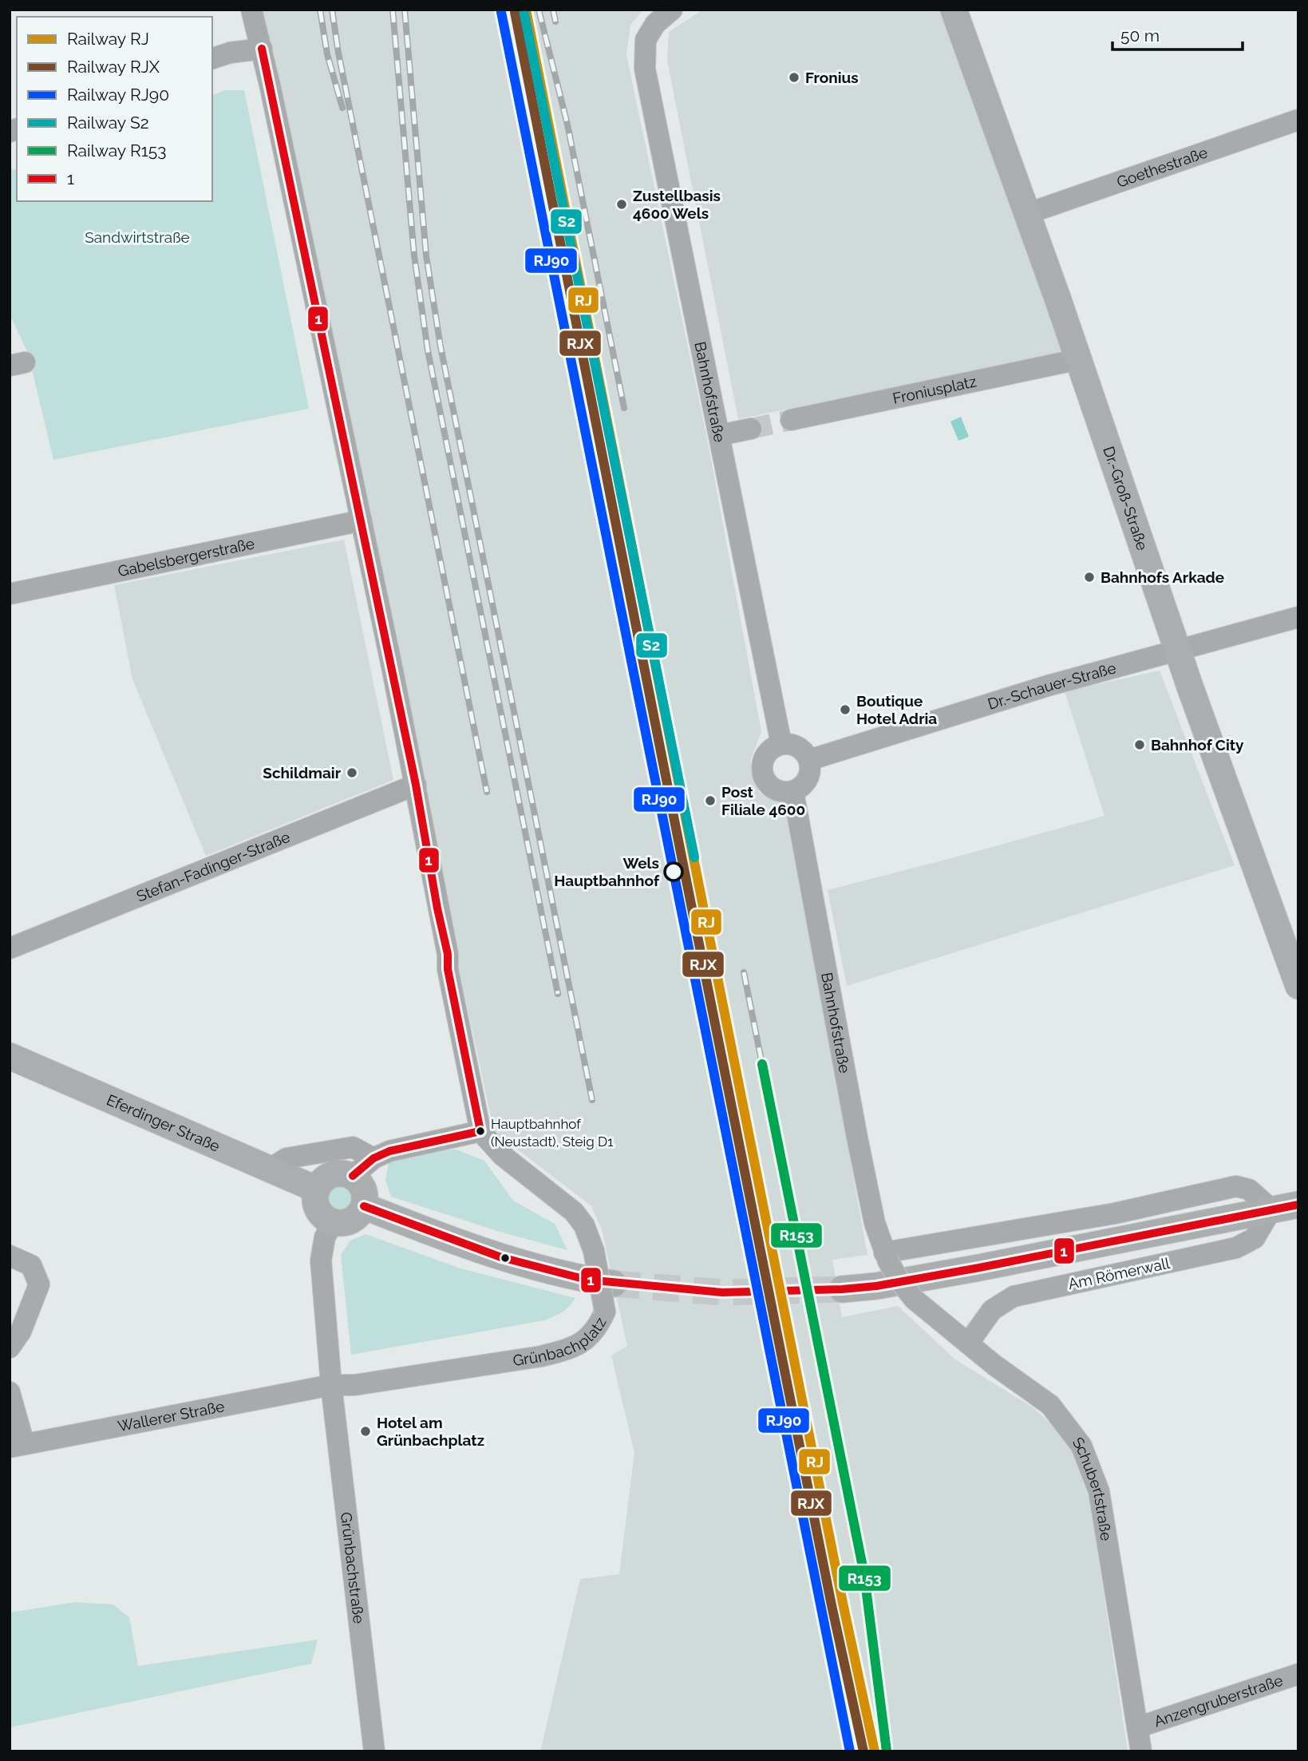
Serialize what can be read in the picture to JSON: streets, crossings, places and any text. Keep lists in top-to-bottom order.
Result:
{
  "streets": {
    "main road": ["Dr.-Groß-Straße", "Eferdinger Straße", "Am Römerwall"],
    "street": [
      "Goethestraße",
      "Froniusplatz",
      "Bahnhofstraße",
      "Gabelsbergerstraße",
      "Dr.-Schauer-Straße",
      "Stefan-Fadinger-Straße",
      "Grünbachplatz",
      "Wallerer Straße",
      "Schubertstraße",
      "Grünbachstraße",
      "Anzengruberstraße"
    ]
  },
  "crossings": [
    ["Goethestraße", "Dr.-Groß-Straße"],
    ["Froniusplatz", "Dr.-Groß-Straße"],
    ["Bahnhofstraße", "Dr.-Schauer-Straße"],
    ["Bahnhofstraße", "Schubertstraße"],
    ["Dr.-Groß-Straße", "Dr.-Schauer-Straße"],
    ["Am Römerwall", "Schubertstraße"],
    ["Grünbachplatz", "Wallerer Straße"],
    ["Grünbachplatz", "Grünbachstraße"],
    ["Wallerer Straße", "Grünbachstraße"],
    ["Schubertstraße", "Anzengruberstraße"]
  ],
  "parks": ["Sandwirtstraße"],
  "places": [
    "Fronius",
    "Zustellbasis 4600 Wels",
    "Bahnhofs Arkade",
    "Boutique Hotel Adria",
    "Bahnhof City",
    "Schildmair",
    "Post Filiale 4600",
    "Wels Hauptbahnhof",
    "Hauptbahnhof (Neustadt), Steig D1",
    "Hotel am Grünbachplatz"
  ],
  "lines": [
    "rail line RJ",
    "rail line S2",
    "rail line RJX",
    "rail line RJ90",
    "transit line 1",
    "rail line R153"
  ],
  "legend": [
    "Railway RJ",
    "Railway RJX",
    "Railway RJ90",
    "Railway S2",
    "Railway R153",
    "1"
  ],
  "scale_bar": "50 m"
}
